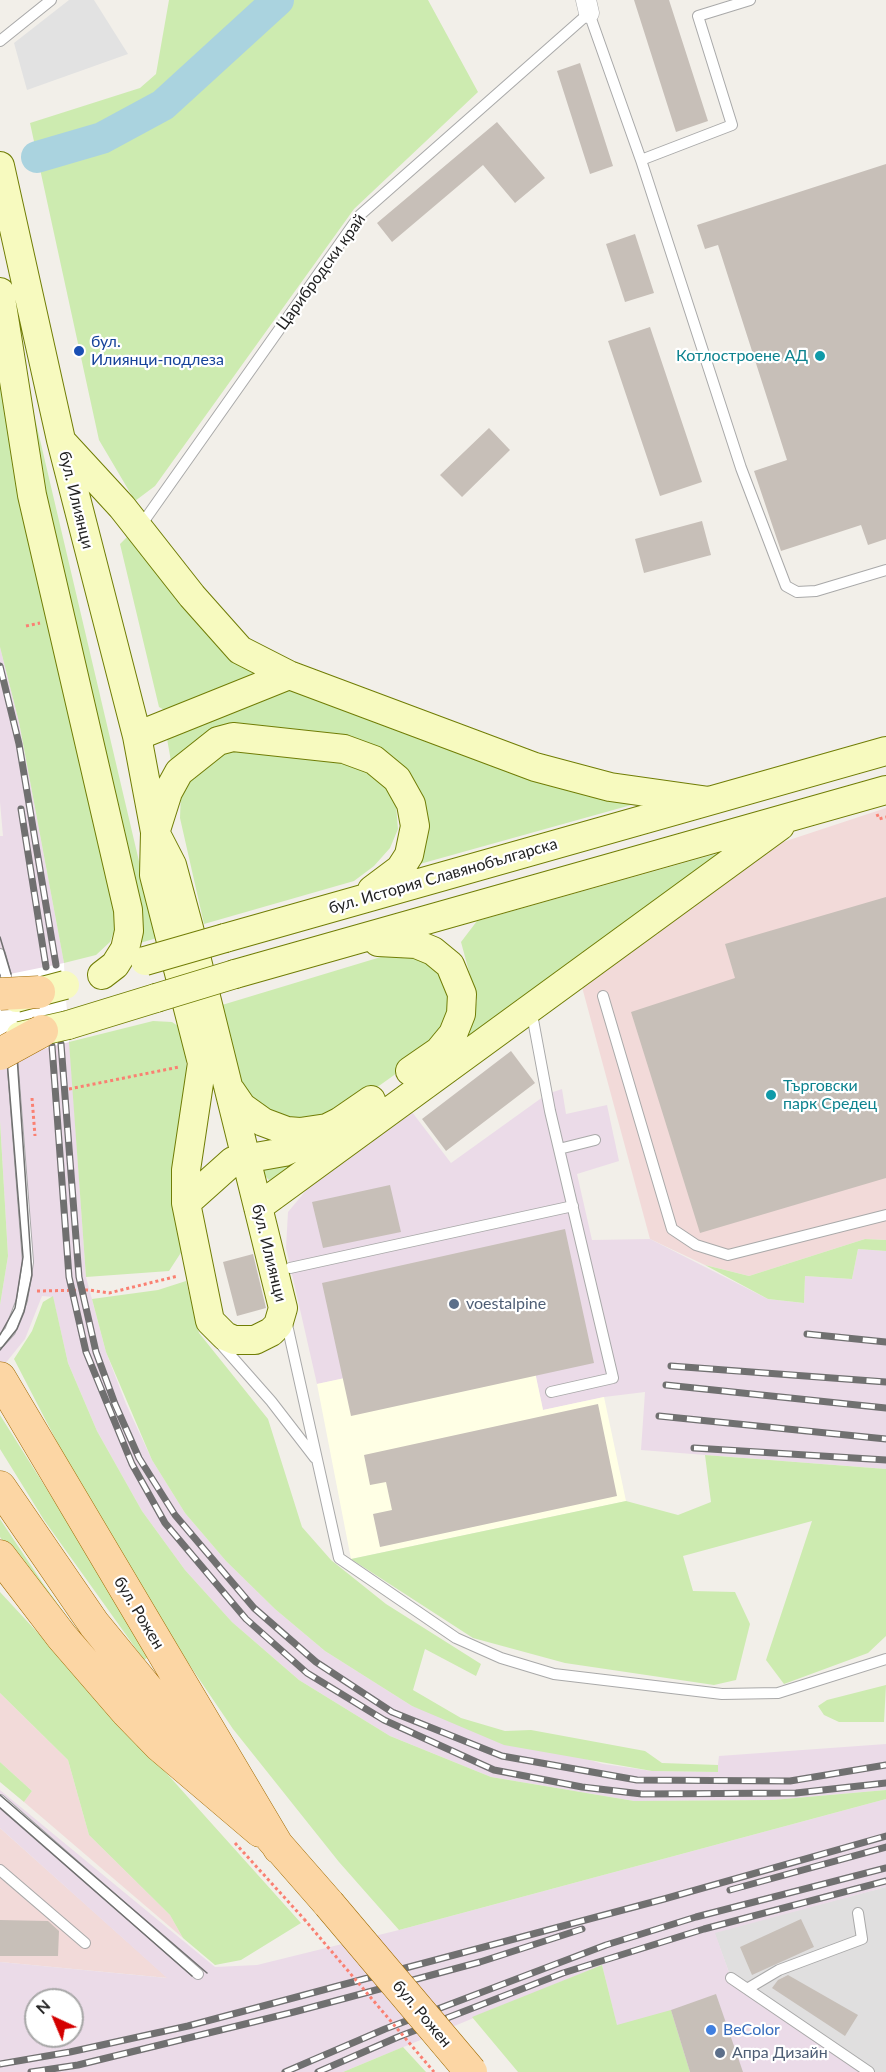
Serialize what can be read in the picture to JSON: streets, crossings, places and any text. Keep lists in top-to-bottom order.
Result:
{
  "streets": {
    "main road": ["бул. Илиянци", "бул. История Славянобългарска", "бул. Рожен"],
    "lane": ["Царибродски край"]
  },
  "places": [
    "бул. Илиянци-подлеза",
    "Котлостроене АД",
    "Търговски парк Средец",
    "voestalpine",
    "BeColor",
    "Апра Дизайн"
  ],
  "north": "top left"
}
